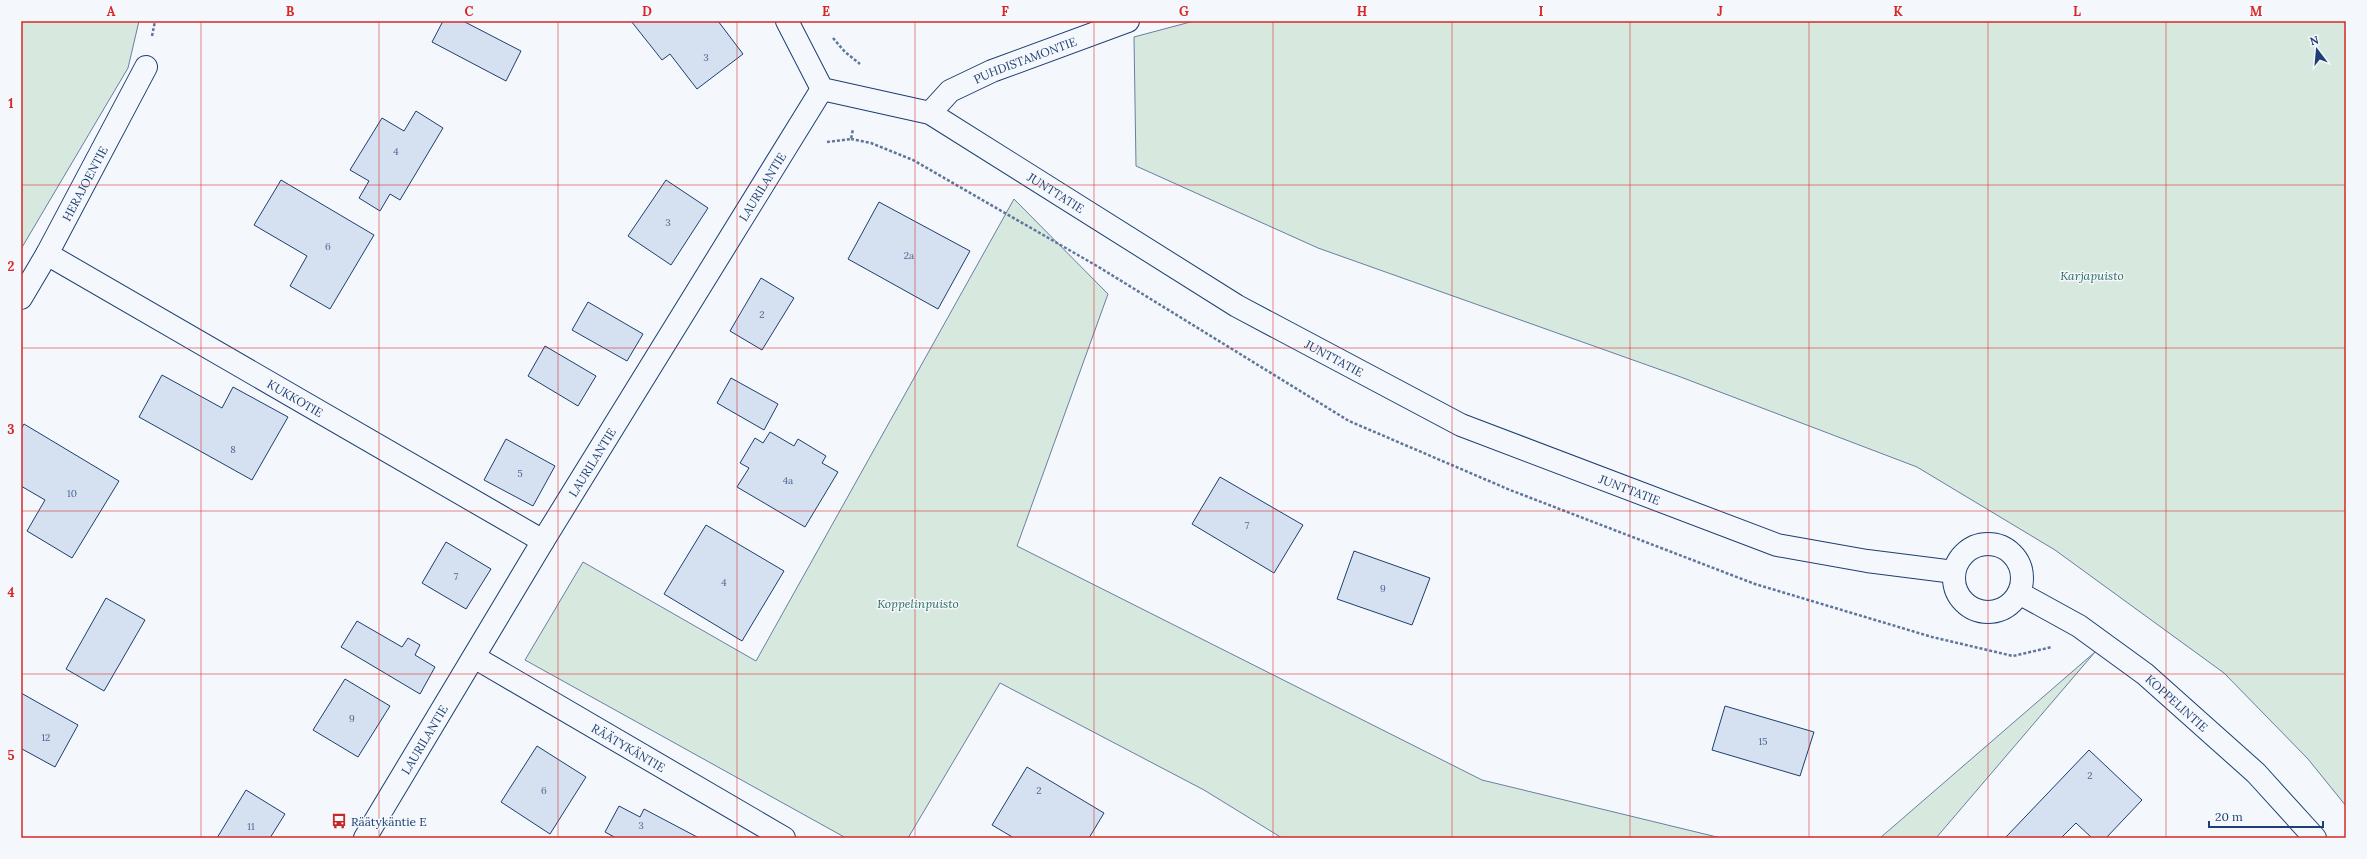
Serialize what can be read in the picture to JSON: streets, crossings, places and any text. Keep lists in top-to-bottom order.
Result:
{
  "streets": {
    "street": [
      "PUHDISTAMONTIE",
      "HERAJOENTIE",
      "LAURILANTIE",
      "JUNTTATIE",
      "KUKKOTIE",
      "KOPPELINTIE",
      "RÄÄTYKÄNTIE"
    ]
  },
  "crossings": [
    ["PUHDISTAMONTIE", "JUNTTATIE"],
    ["HERAJOENTIE", "KUKKOTIE"],
    ["LAURILANTIE", "JUNTTATIE"],
    ["LAURILANTIE", "KUKKOTIE"],
    ["LAURILANTIE", "RÄÄTYKÄNTIE"],
    ["JUNTTATIE", "KOPPELINTIE"]
  ],
  "parks": ["Karjapuisto", "Koppelinpuisto"],
  "places": {
    "bus stop": ["Räätykäntie E"]
  },
  "house_numbers": [
    "3",
    "4",
    "3",
    "6",
    "2a",
    "2",
    "8",
    "5",
    "4a",
    "10",
    "7",
    "7",
    "4",
    "9",
    "9",
    "12",
    "15",
    "2",
    "6",
    "2",
    "3",
    "11"
  ],
  "scale_bar": "20 m",
  "north": "top",
  "grid": {
    "columns": [
      "A",
      "B",
      "C",
      "D",
      "E",
      "F",
      "G",
      "H",
      "I",
      "J",
      "K",
      "L",
      "M"
    ],
    "rows": [
      "1",
      "2",
      "3",
      "4",
      "5"
    ]
  }
}
